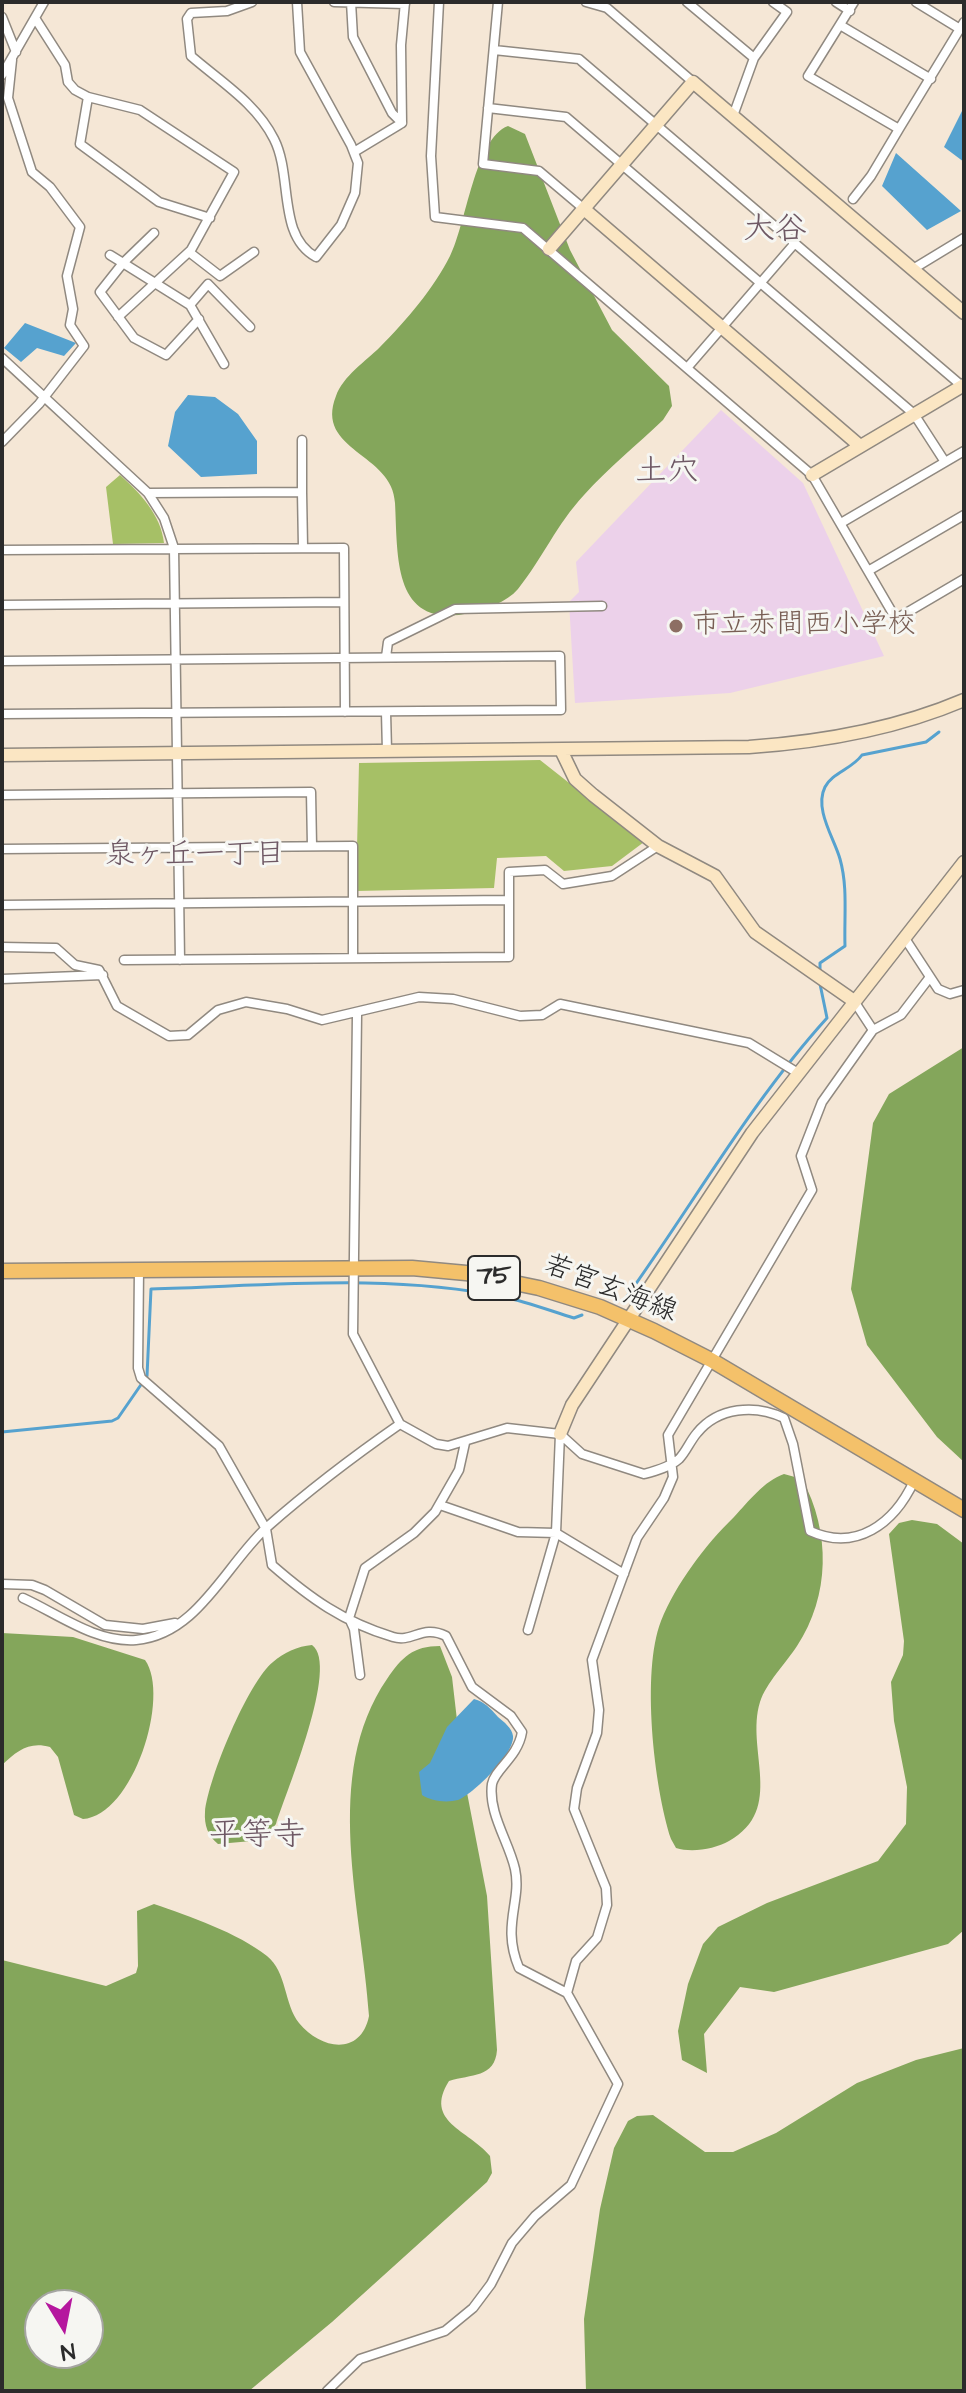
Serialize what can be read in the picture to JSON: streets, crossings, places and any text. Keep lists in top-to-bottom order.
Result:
{
  "streets": {
    "main road": ["75", "若宮玄海線"]
  },
  "districts": [
    "大谷",
    "土穴",
    "泉ヶ丘一丁目",
    "平等寺"
  ],
  "places": ["市立赤間西小学校"],
  "north": "bottom"
}
